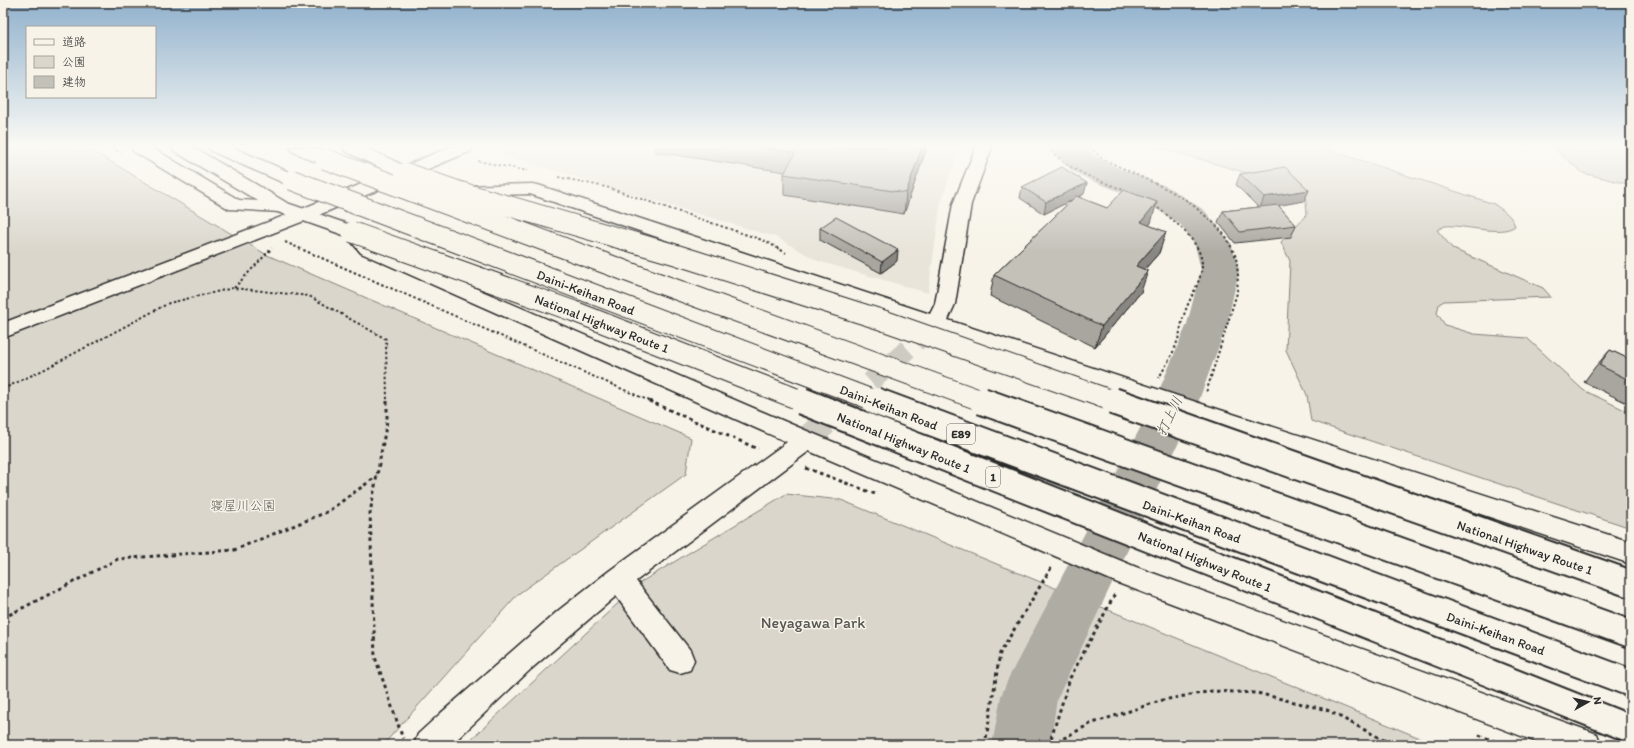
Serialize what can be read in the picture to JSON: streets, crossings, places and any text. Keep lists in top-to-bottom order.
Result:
{
  "streets": {
    "main road": [
      "Daini-Keihan Road",
      "National Highway Route 1",
      "E89",
      "1"
    ]
  },
  "water": ["打上川"],
  "parks": ["寝屋川公園", "Neyagawa Park"],
  "legend": ["道路", "公園", "建物"],
  "north": "right"
}
